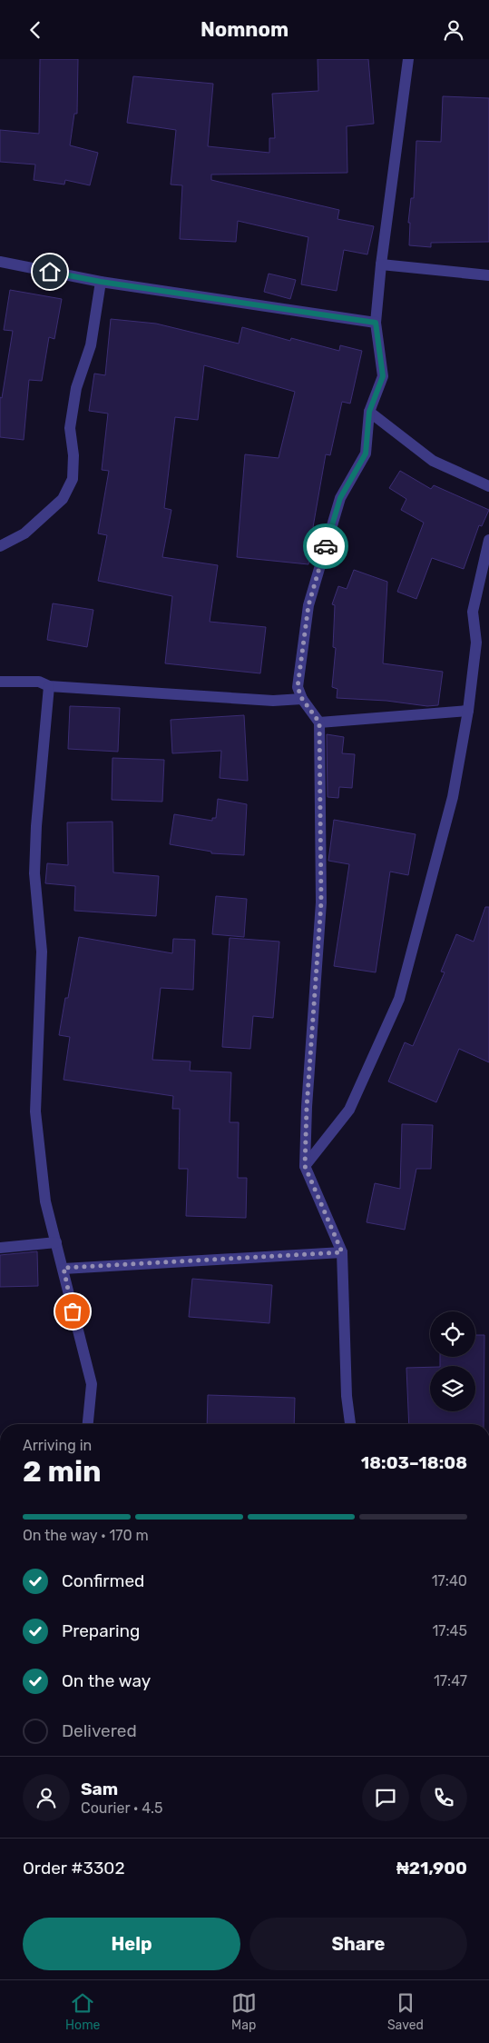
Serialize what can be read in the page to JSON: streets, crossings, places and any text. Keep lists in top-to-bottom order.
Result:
{
  "page": {
    "header": "Nomnom",
    "heading": ["2 min", "Arriving in", "18:03–18:08"],
    "panel": [
      "Sam",
      "Courier · 4.5",
      "Order #3302",
      "₦21,900"
    ],
    "bar": "On the way · 170 m",
    "list": [
      ["Confirmed", "17:40"],
      ["Preparing", "17:45"],
      ["On the way", "17:47"],
      "Delivered"
    ],
    "buttons": ["Help", "Share"],
    "tabs": ["Home", "Map", "Saved"]
  }
}
